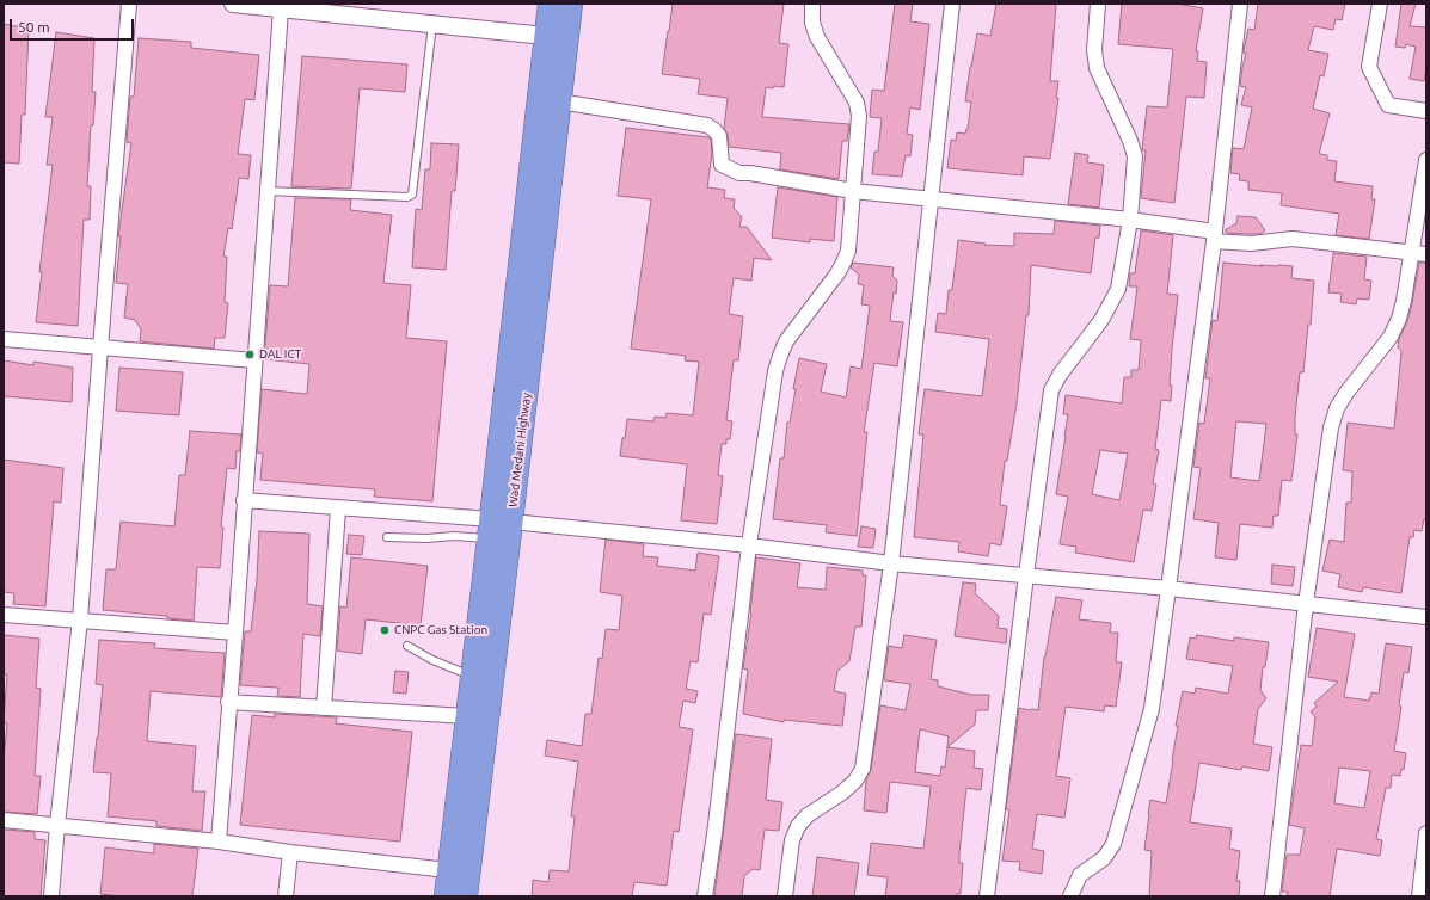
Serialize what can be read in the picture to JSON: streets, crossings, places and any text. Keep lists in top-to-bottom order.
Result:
{
  "streets": {
    "highway": ["Wad Medani Highway"]
  },
  "places": ["DAL ICT", "CNPC Gas Station"],
  "scale_bar": "50 m"
}
